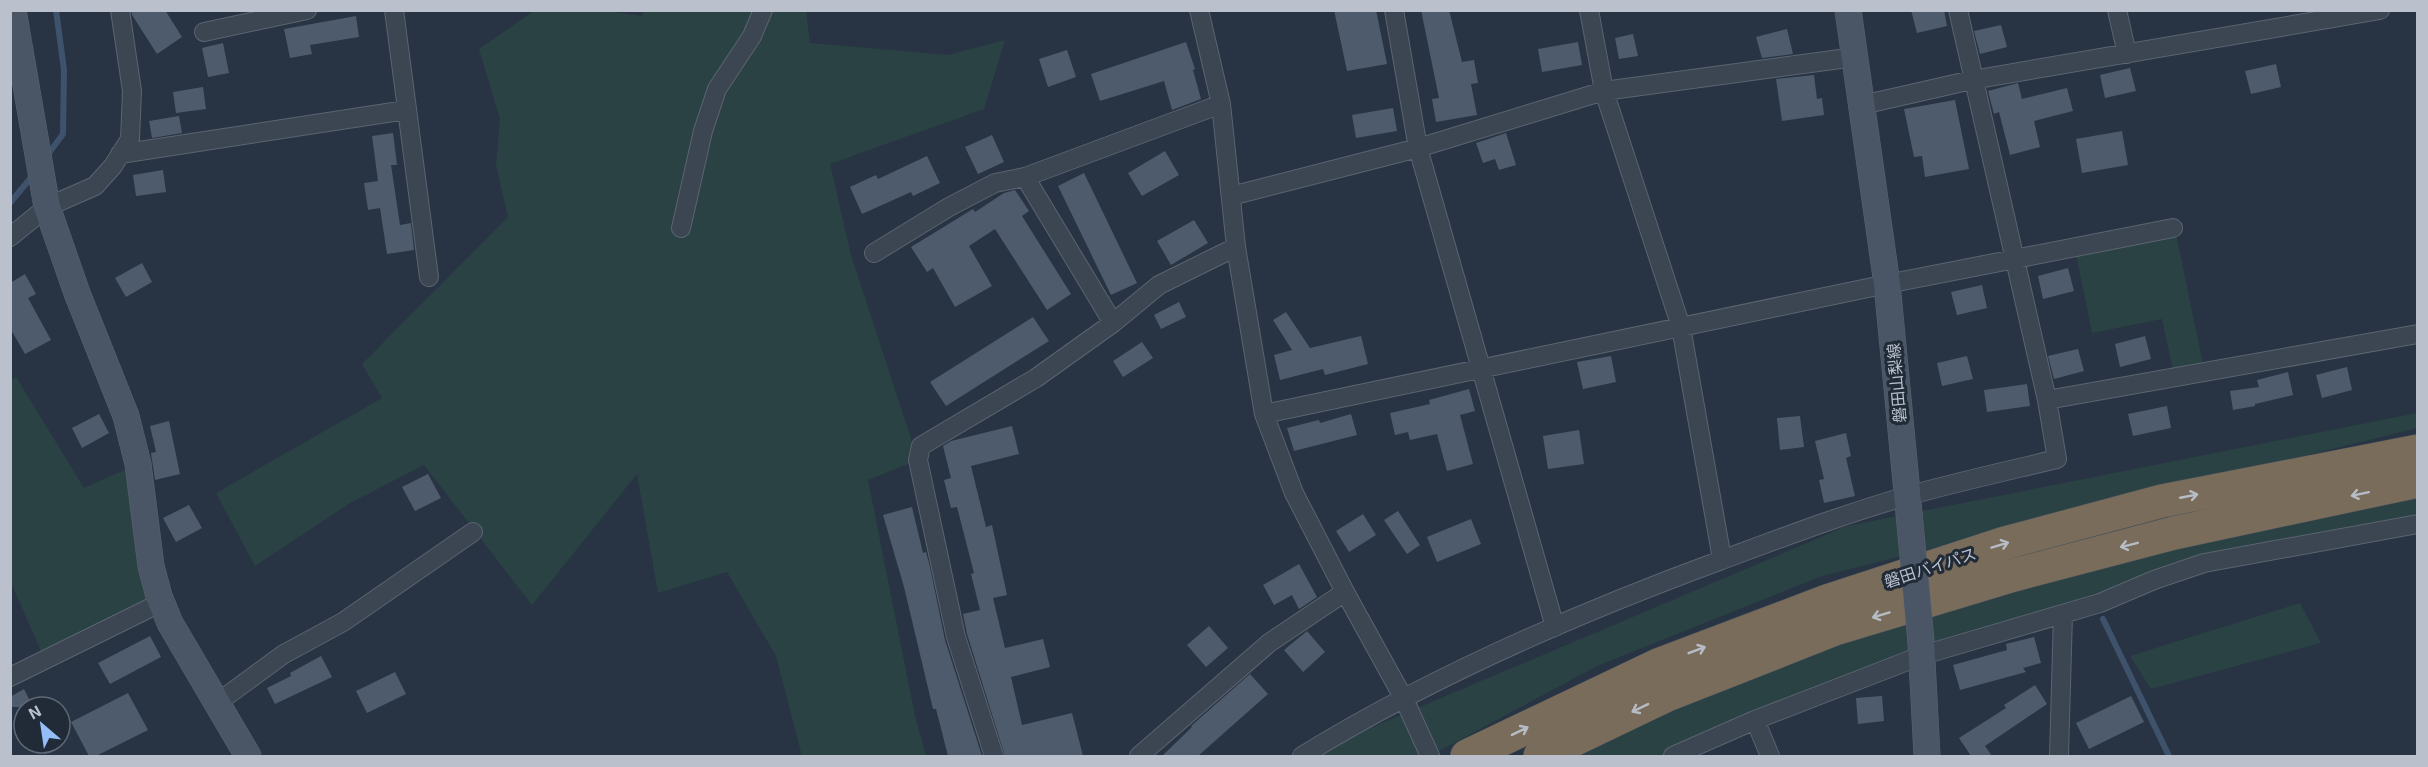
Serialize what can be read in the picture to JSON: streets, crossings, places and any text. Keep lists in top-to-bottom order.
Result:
{
  "streets": {
    "highway": ["磐田バイパス"],
    "street": ["磐田山梨線"]
  },
  "north": "top left"
}
